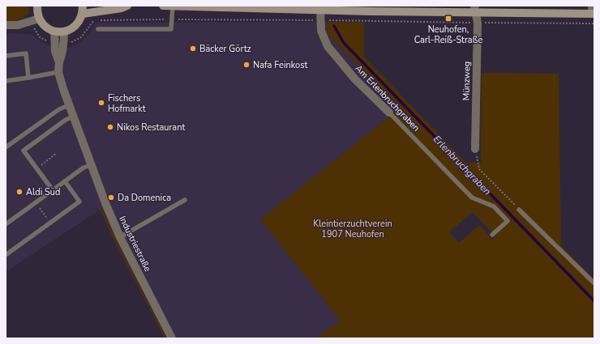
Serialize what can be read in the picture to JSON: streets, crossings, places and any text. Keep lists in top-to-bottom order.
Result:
{
  "streets": {
    "street": ["Münzweg", "Am Erlenbruchgraben", "Industriestraße"]
  },
  "water": ["Erlenbruchgraben"],
  "parks": ["Kleintierzuchtverein 1907 Neuhofen"],
  "places": {
    "transit": ["Neuhofen, Carl-Reiß-Straße"],
    "other": [
      "Bäcker Görtz",
      "Nafa Feinkost",
      "Fischers Hofmarkt",
      "Nikos Restaurant",
      "Aldi Süd",
      "Da Domenica"
    ]
  }
}
